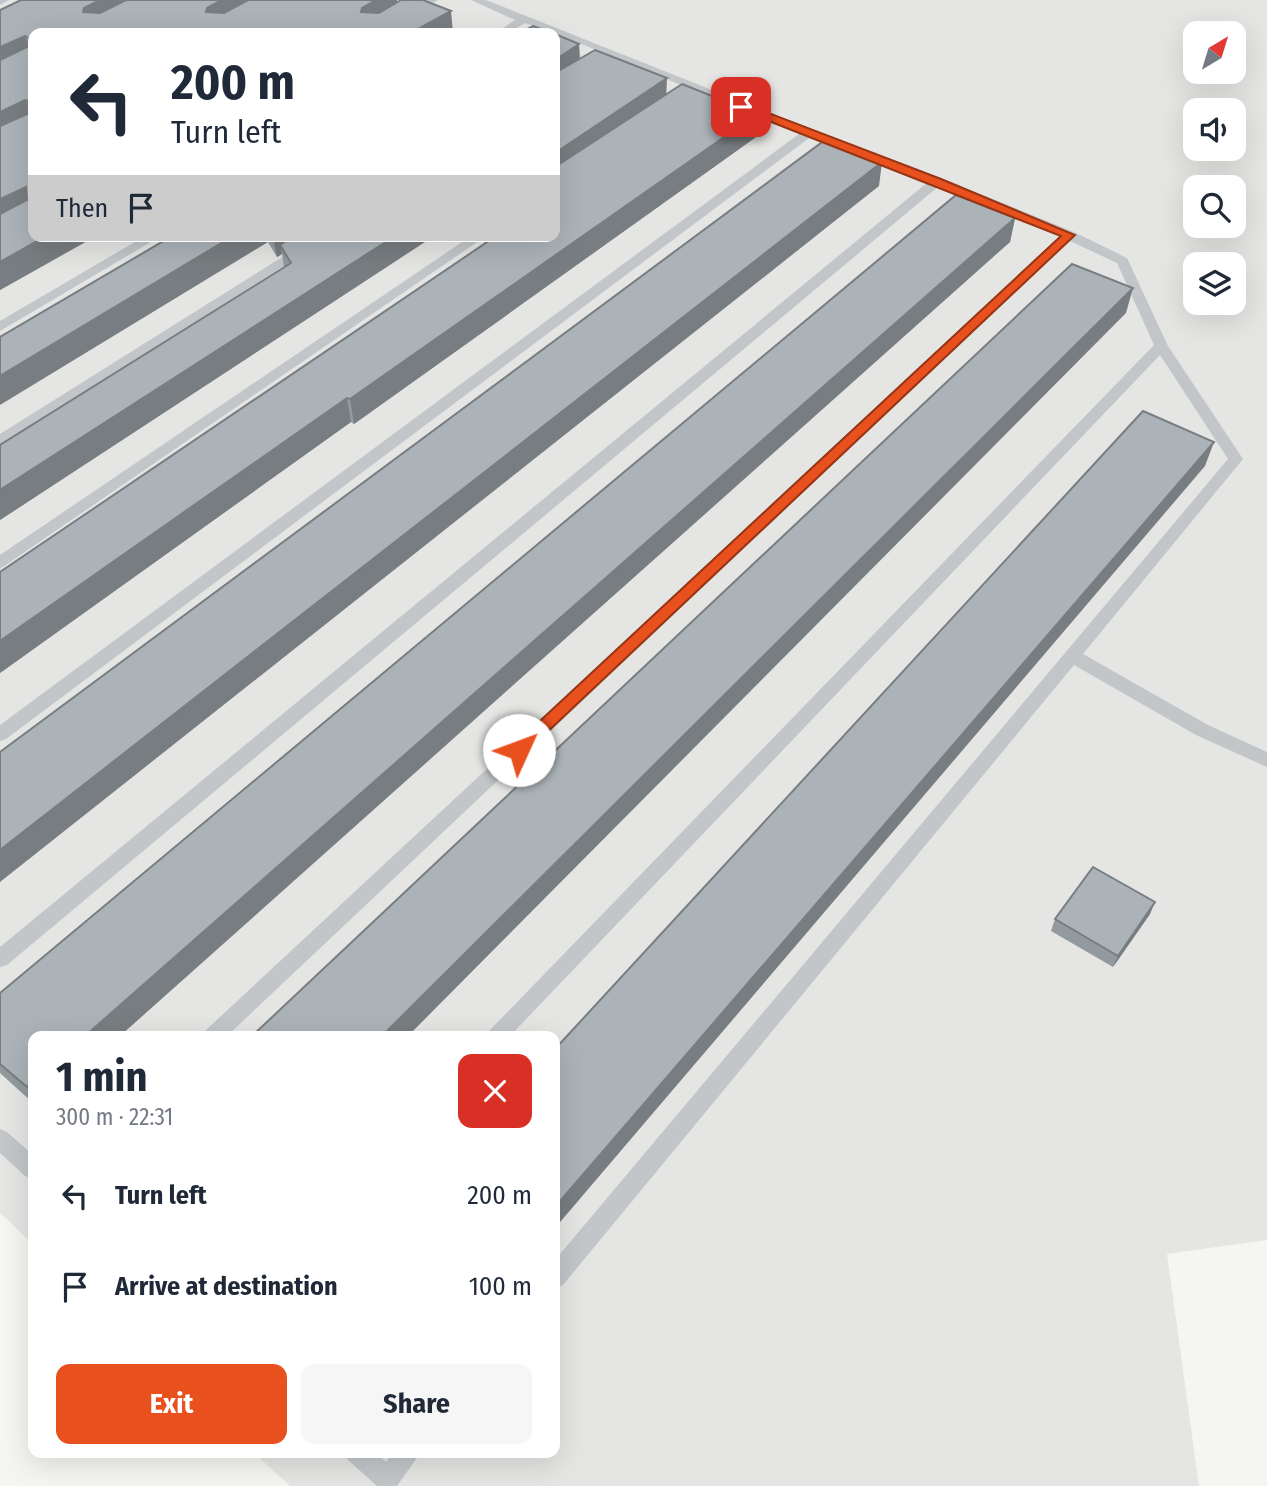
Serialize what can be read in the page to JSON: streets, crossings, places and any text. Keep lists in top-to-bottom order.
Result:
{
  "north": "top right",
  "page": {
    "turn": ["200 m", "Turn left"],
    "then": "Then",
    "heading": ["1 min", "300 m · 22:31"],
    "list": [
      {
        "name": "Turn left",
        "value": "200 m"
      },
      {
        "name": "Arrive at destination",
        "value": "100 m"
      }
    ],
    "buttons": ["Exit", "Share"]
  }
}
